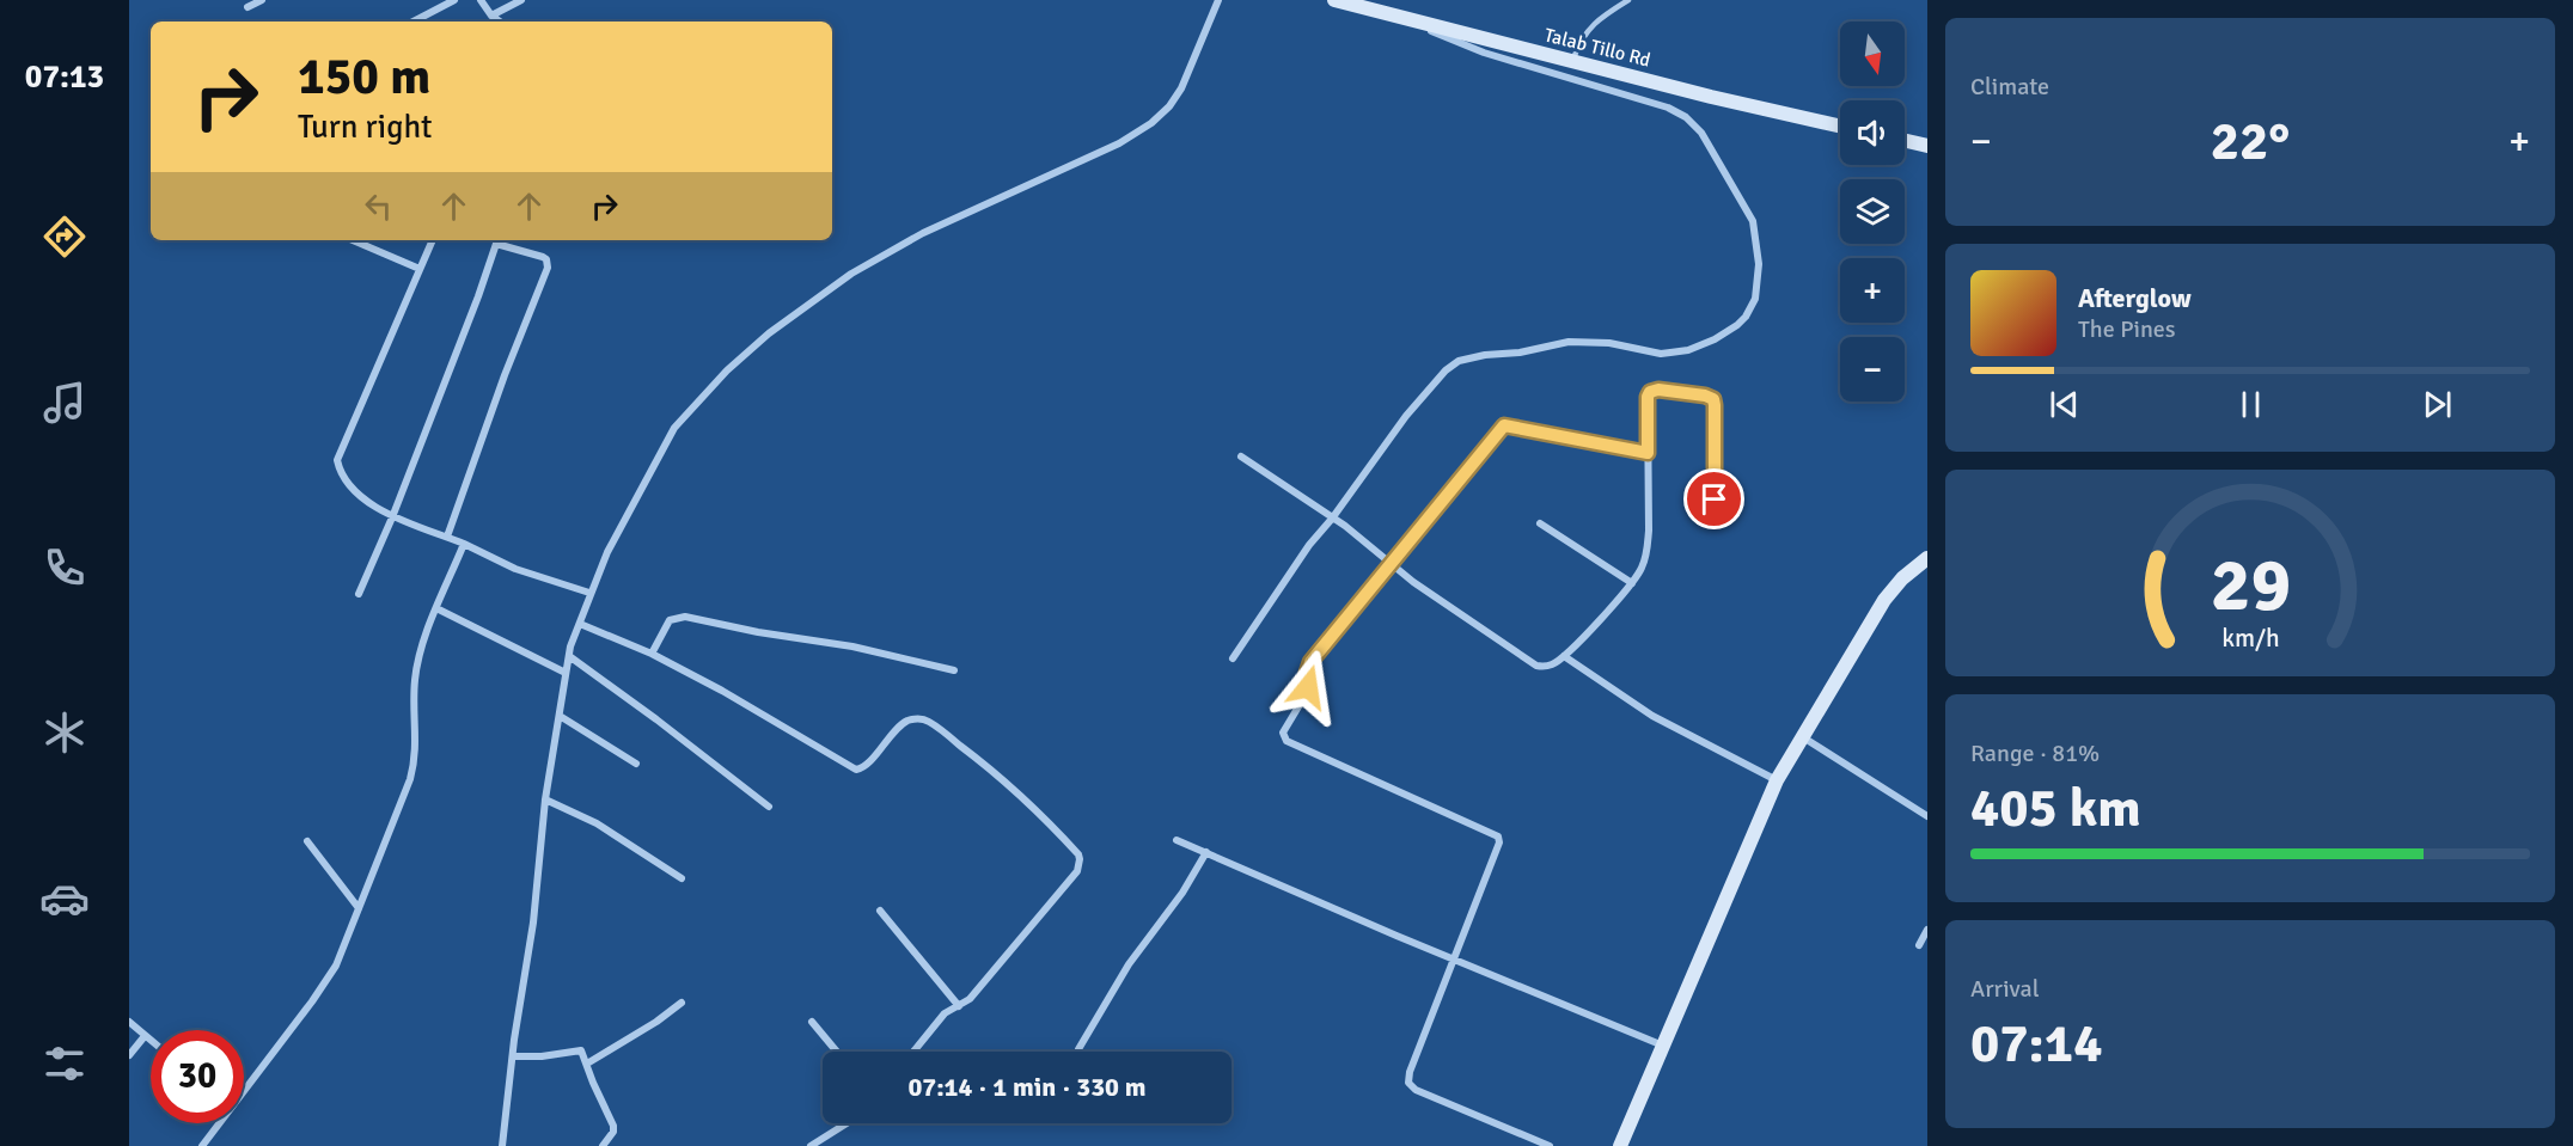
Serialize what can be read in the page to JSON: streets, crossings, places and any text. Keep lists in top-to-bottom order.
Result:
{
  "streets": {
    "street": ["Talab Tillo Rd"]
  },
  "north": "bottom",
  "page": {
    "tabs": "07:13",
    "tile": [
      "Climate",
      ["Range · 81%", "405 km"],
      ["Arrival", "07:14"]
    ],
    "map_buttons": ["+", "−"],
    "turn": ["150 m", "Turn right"],
    "heat": ["−", "22°", "+"],
    "song": ["Afterglow", "The Pines"],
    "limit": "30",
    "trip": "07:14 · 1 min · 330 m",
    "gauge": ["29", "km/h"]
  }
}
